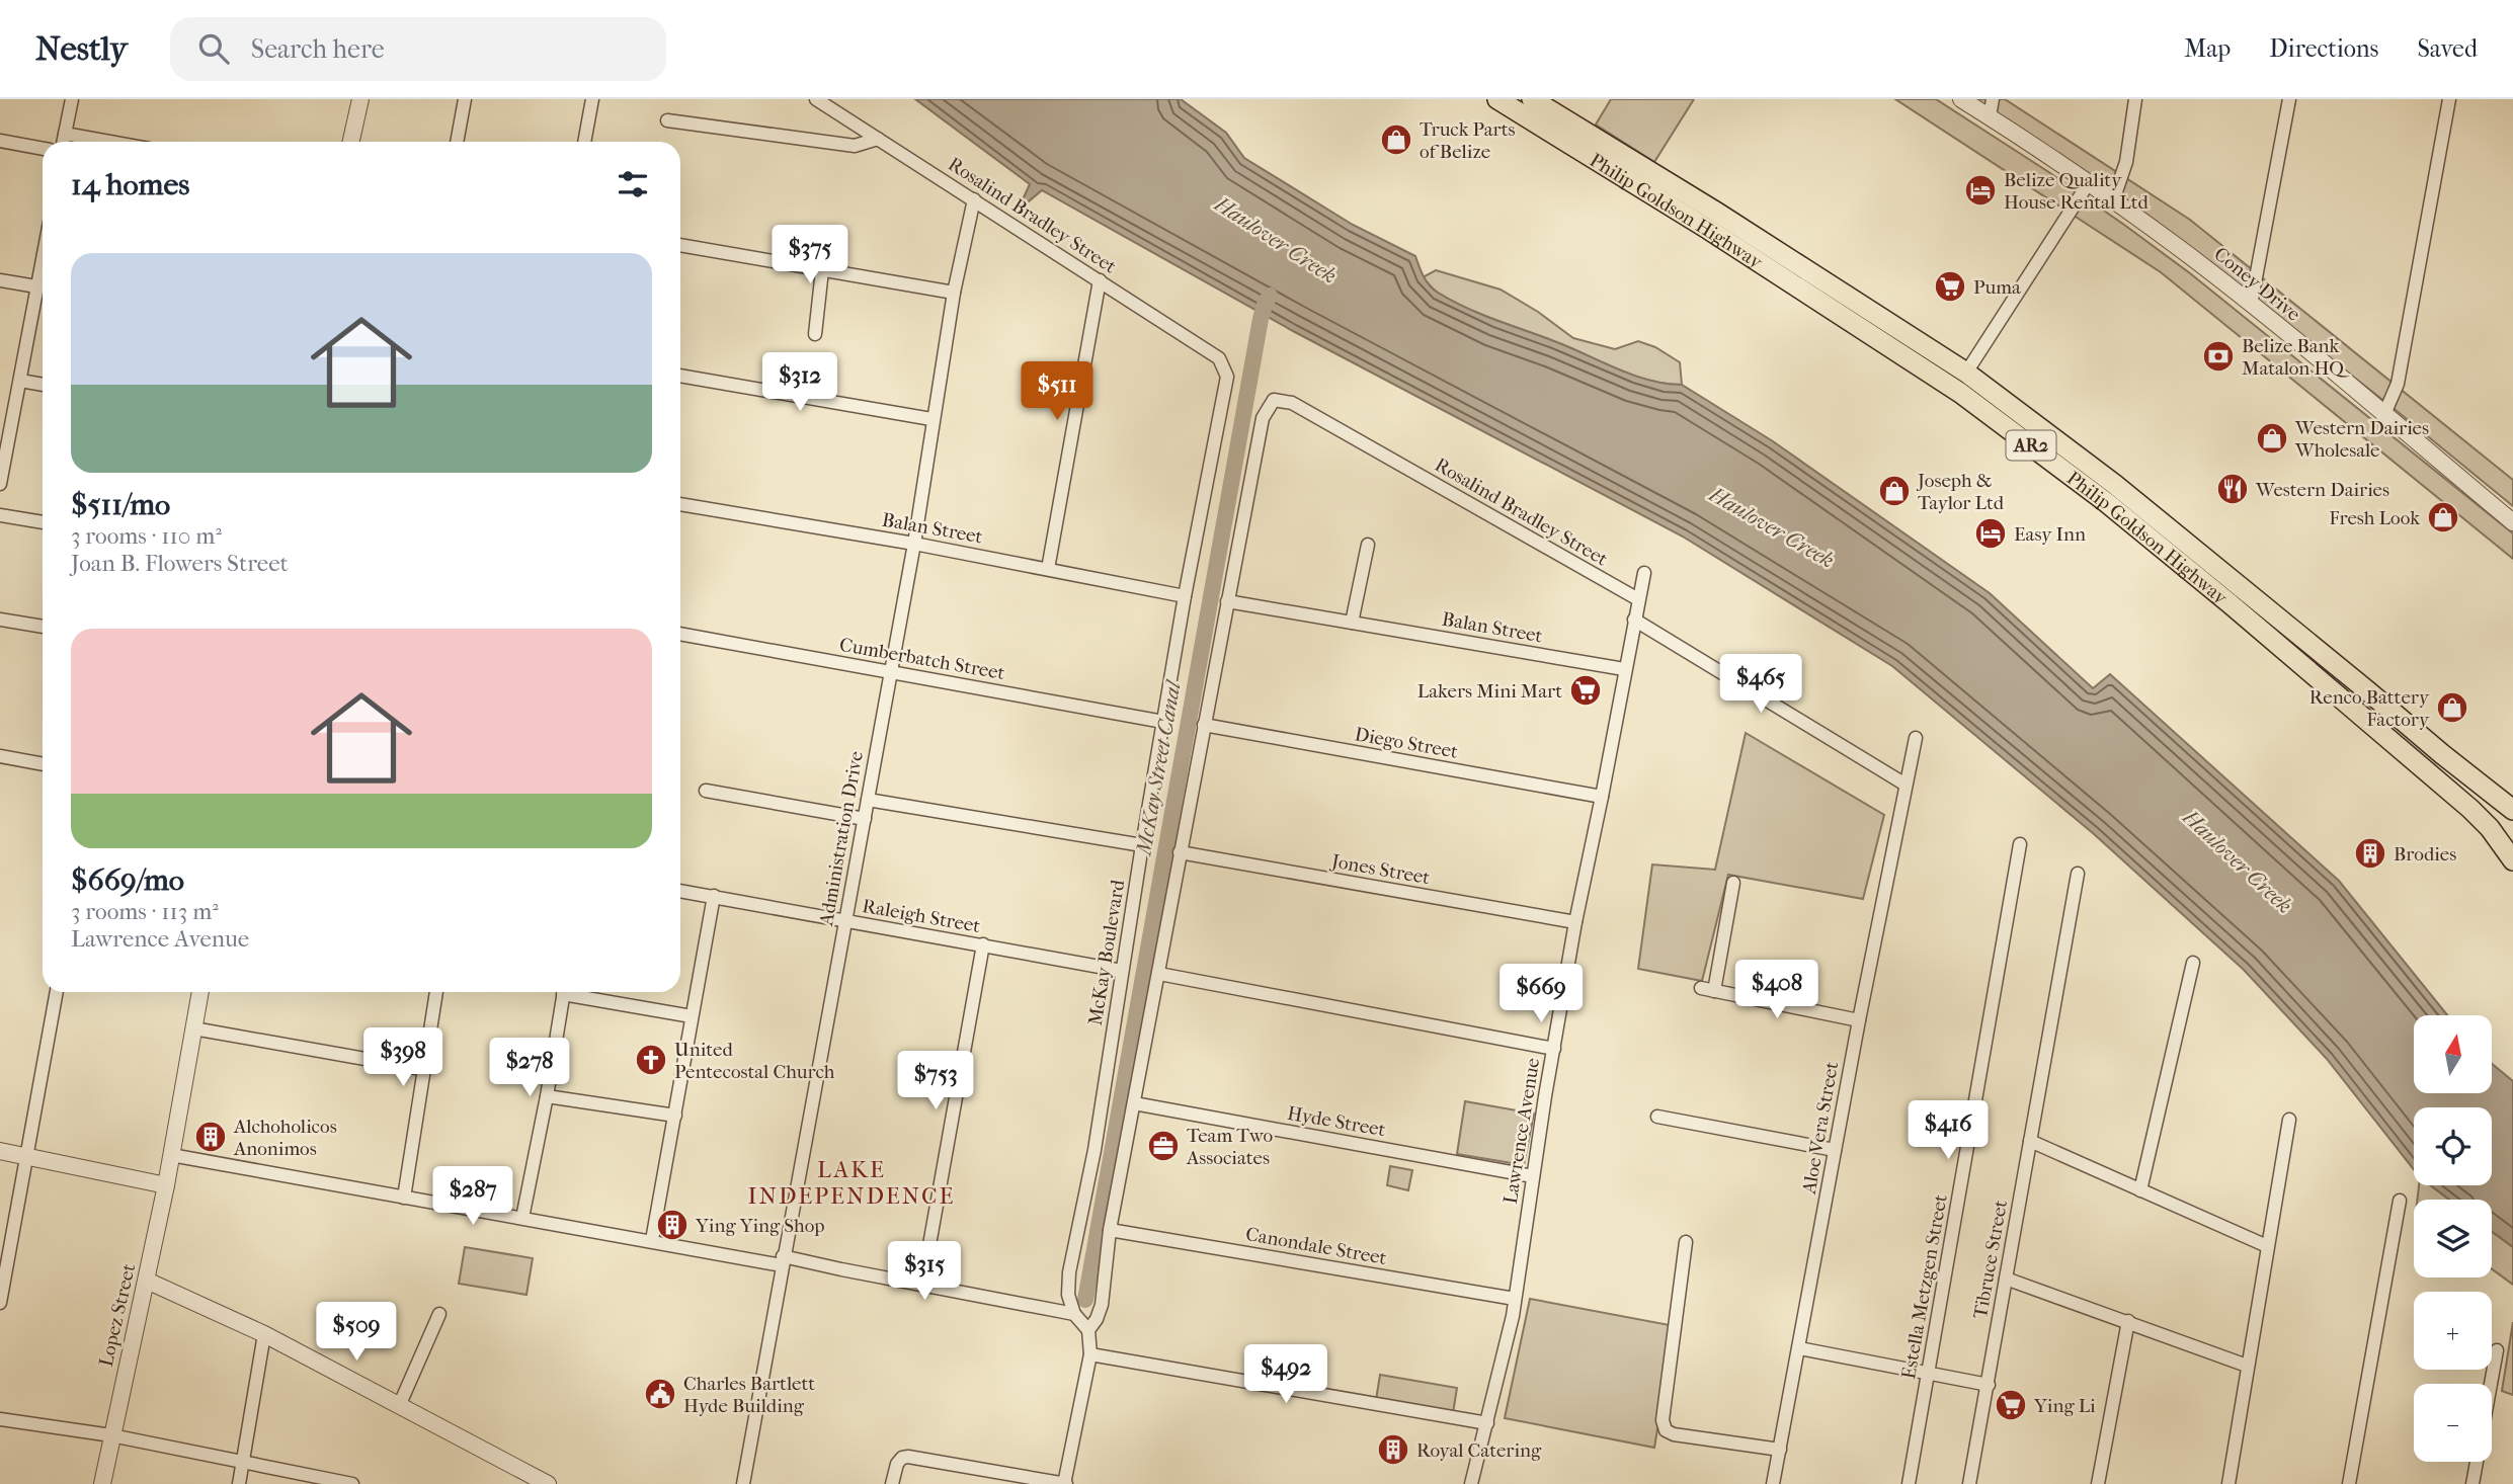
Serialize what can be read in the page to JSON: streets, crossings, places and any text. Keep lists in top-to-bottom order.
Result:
{
  "streets": {
    "main road": ["Philip Goldson Highway", "AR2"],
    "street": [
      "Rosalind Bradley Street",
      "Coney Drive",
      "Balan Street",
      "Cumberbatch Street",
      "Diego Street",
      "Administration Drive",
      "Jones Street",
      "Raleigh Street",
      "McKay Boulevard",
      "Hyde Street",
      "Aloe Vera Street",
      "Lawrence Avenue",
      "Canondale Street",
      "Tibruce Street",
      "Estella Metzgen Street",
      "Lopez Street"
    ]
  },
  "crossings": [
    ["Rosalind Bradley Street", "Balan Street"],
    ["Rosalind Bradley Street", "Administration Drive"],
    ["Rosalind Bradley Street", "McKay Boulevard"],
    ["Rosalind Bradley Street", "Lawrence Avenue"],
    ["Balan Street", "Administration Drive"],
    ["Balan Street", "McKay Boulevard"],
    ["Balan Street", "Lawrence Avenue"],
    ["Cumberbatch Street", "Administration Drive"],
    ["Cumberbatch Street", "McKay Boulevard"],
    ["Diego Street", "Lawrence Avenue"],
    ["Administration Drive", "Raleigh Street"],
    ["Jones Street", "Lawrence Avenue"],
    ["Raleigh Street", "McKay Boulevard"],
    ["Hyde Street", "Lawrence Avenue"],
    ["Lawrence Avenue", "Canondale Street"]
  ],
  "districts": ["LAKE INDEPENDENCE"],
  "water": ["Haulover Creek", "McKay Street Canal"],
  "places": {
    "shop": [
      "Truck Parts of Belize",
      "Western Dairies Wholesale",
      "Joseph & Taylor Ltd",
      "Fresh Look",
      "Renco Battery Factory"
    ],
    "hotel": ["Belize Quality House Rental Ltd", "Easy Inn"],
    "supermarket": ["Puma", "Lakers Mini Mart", "Ying Li"],
    "bank": ["Belize Bank Matalon HQ"],
    "restaurant": ["Western Dairies"],
    "building": [
      "Brodies",
      "Alchoholicos Anonimos",
      "Ying Ying Shop",
      "Royal Catering"
    ],
    "church": ["United Pentecostal Church"],
    "office": ["Team Two Associates"],
    "public building": ["Charles Bartlett Hyde Building"]
  },
  "north": "top",
  "page": {
    "header": "Nestly",
    "search": "Search here",
    "nav": ["Map", "Directions", "Saved"],
    "heading": "14 homes",
    "price": [
      "$375",
      "$312",
      "$511",
      "$465",
      "$408",
      "$669",
      "$398",
      "$278",
      "$753",
      "$416",
      "$287",
      "$315",
      "$509",
      "$492"
    ],
    "list": [
      {
        "name": "$511/mo",
        "note": "3 rooms · 110 m² · Joan B. Flowers Street"
      },
      {
        "name": "$669/mo",
        "note": "3 rooms · 113 m² · Lawrence Avenue"
      }
    ],
    "map_buttons": ["+", "−"]
  }
}
